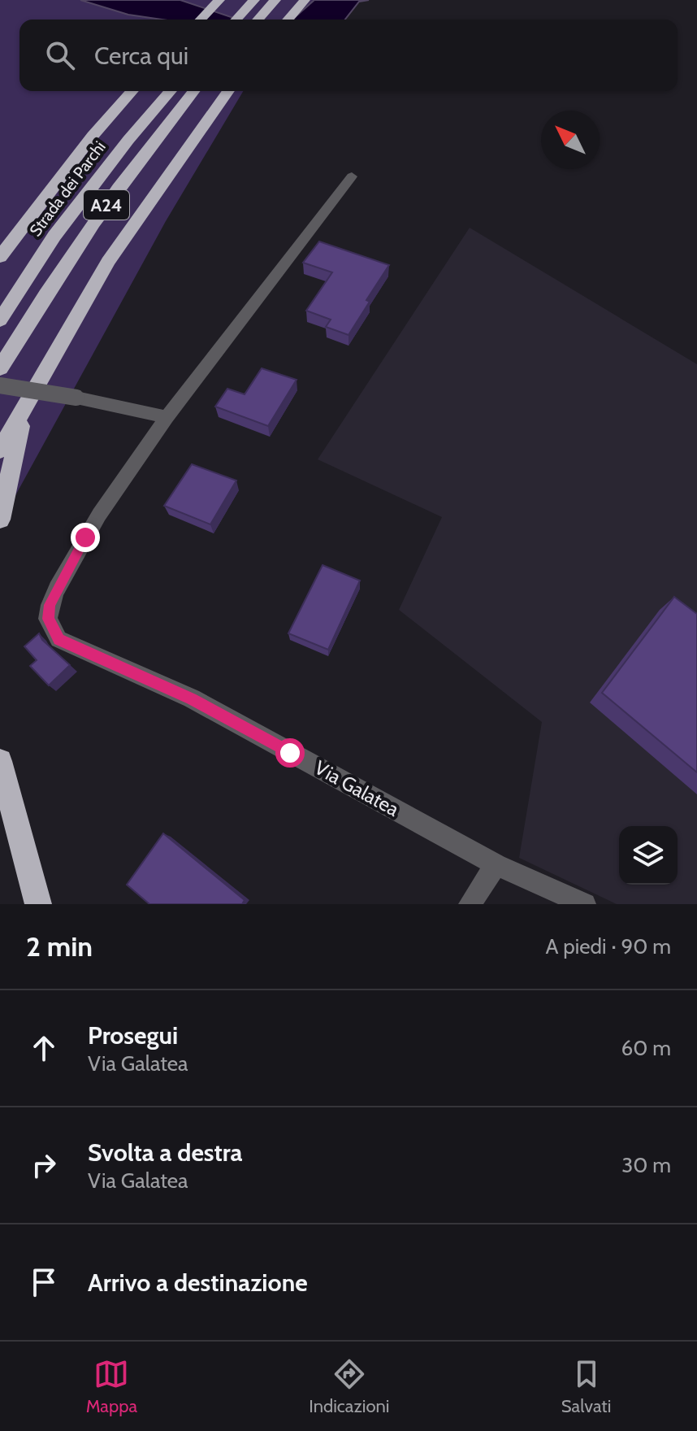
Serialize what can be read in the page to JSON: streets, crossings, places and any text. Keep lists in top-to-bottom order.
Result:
{
  "streets": {
    "highway": ["Strada dei Parchi", "A24"],
    "street": ["Via Galatea"]
  },
  "north": "top left",
  "page": {
    "search": "Cerca qui",
    "heading": ["2 min", "A piedi · 90 m"],
    "list": [
      ["Prosegui", "Via Galatea", "60 m"],
      ["Svolta a destra", "Via Galatea", "30 m"],
      "Arrivo a destinazione"
    ],
    "nav": ["Mappa", "Indicazioni", "Salvati"]
  }
}
